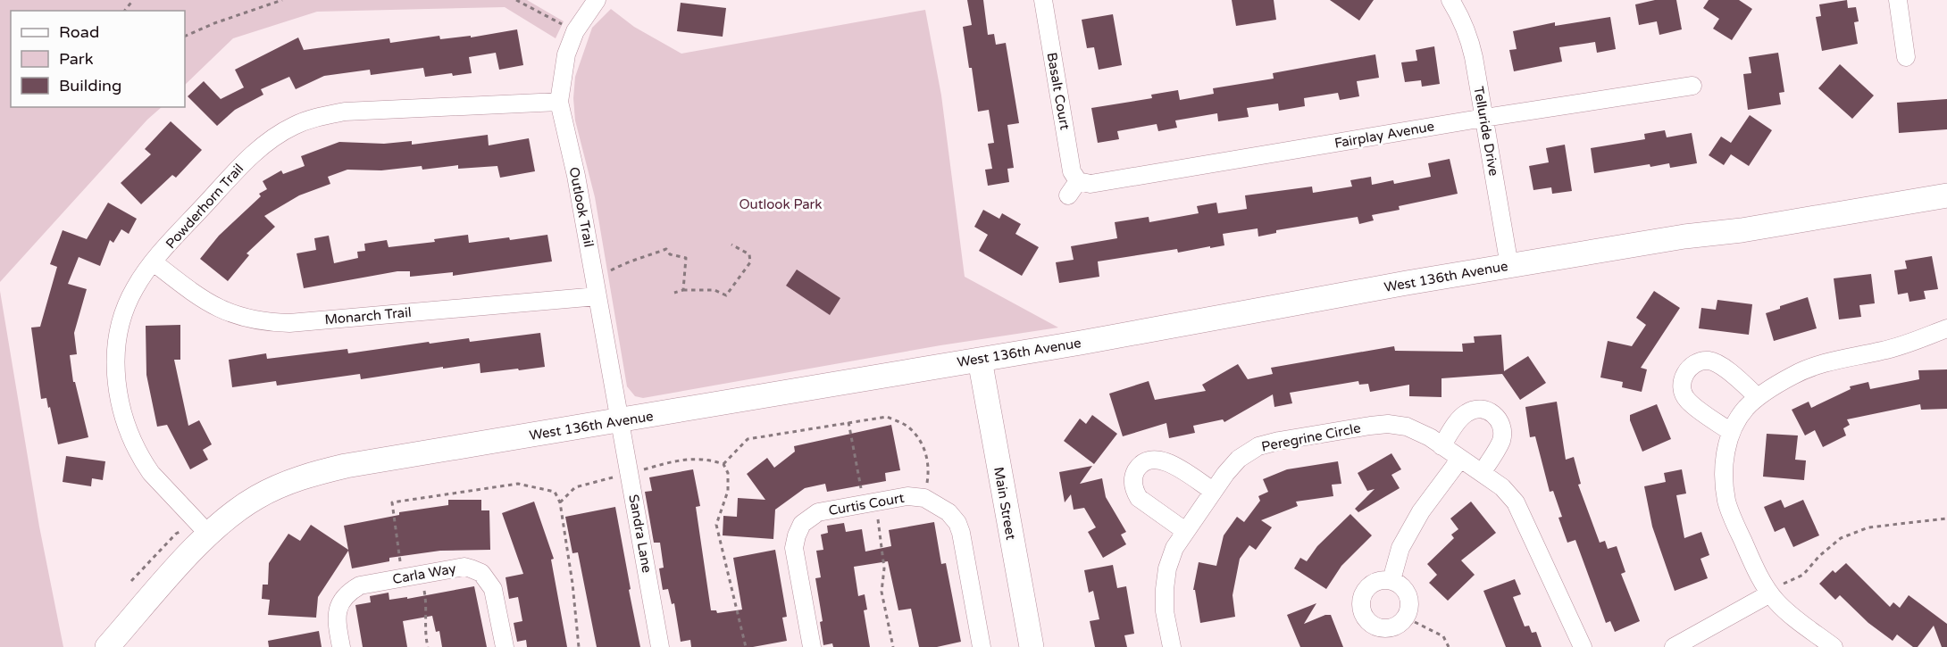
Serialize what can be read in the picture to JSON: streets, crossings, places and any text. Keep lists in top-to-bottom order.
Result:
{
  "streets": {
    "main road": ["West 136th Avenue", "Main Street"],
    "street": [
      "Basalt Court",
      "Telluride Drive",
      "Fairplay Avenue",
      "Powderhorn Trail",
      "Outlook Trail",
      "Monarch Trail",
      "Peregrine Circle",
      "Curtis Court",
      "Sandra Lane",
      "Carla Way"
    ]
  },
  "crossings": [
    ["Basalt Court", "Fairplay Avenue"],
    ["Telluride Drive", "Fairplay Avenue"],
    ["Telluride Drive", "West 136th Avenue"],
    ["Powderhorn Trail", "Outlook Trail"],
    ["Powderhorn Trail", "West 136th Avenue"],
    ["Powderhorn Trail", "Monarch Trail"],
    ["Outlook Trail", "West 136th Avenue"],
    ["Outlook Trail", "Monarch Trail"],
    ["Outlook Trail", "Sandra Lane"],
    ["West 136th Avenue", "Main Street"],
    ["West 136th Avenue", "Sandra Lane"]
  ],
  "parks": ["Outlook Park"],
  "legend": ["Road", "Park", "Building"]
}
